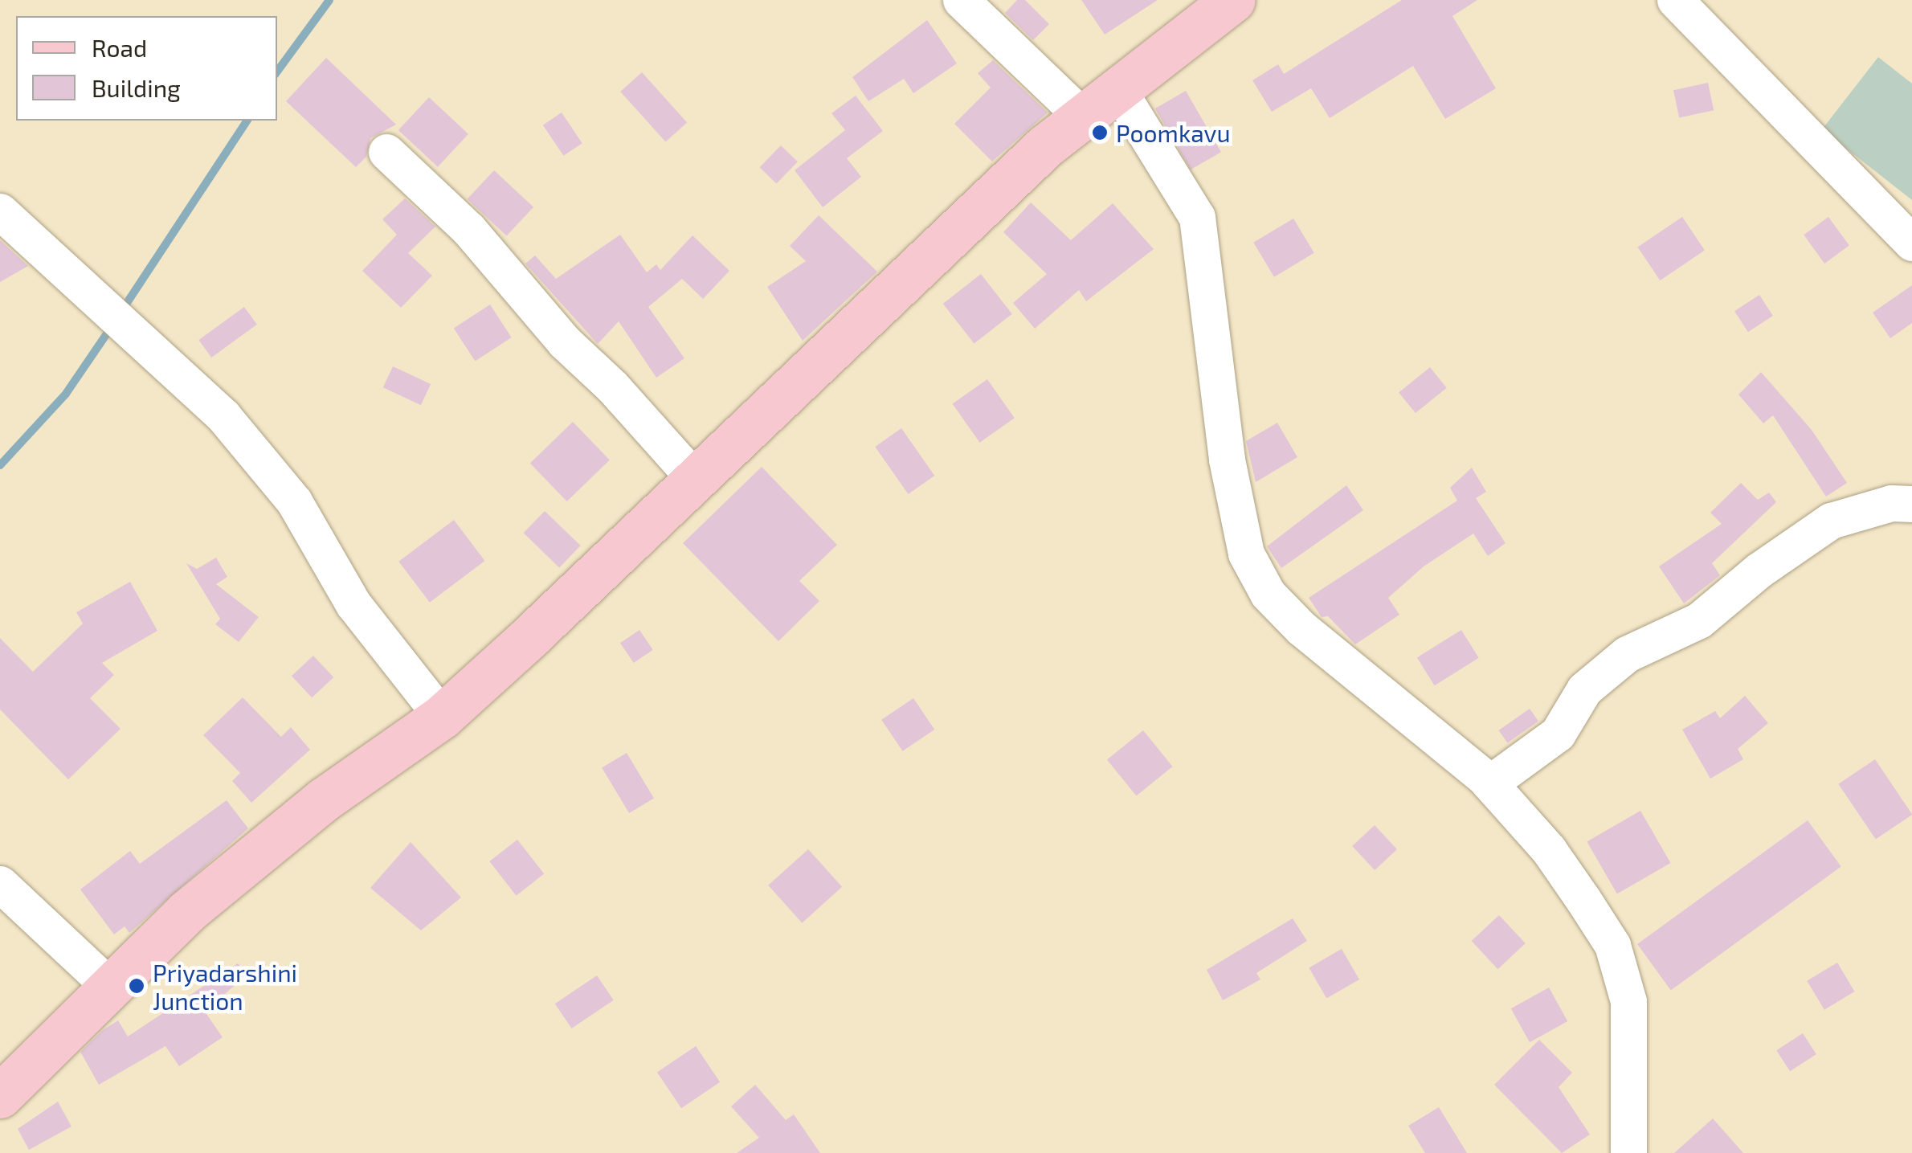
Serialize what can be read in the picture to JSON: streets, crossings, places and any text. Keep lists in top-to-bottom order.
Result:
{
  "places": ["Poomkavu", "Priyadarshini Junction"],
  "legend": ["Road", "Building"]
}
